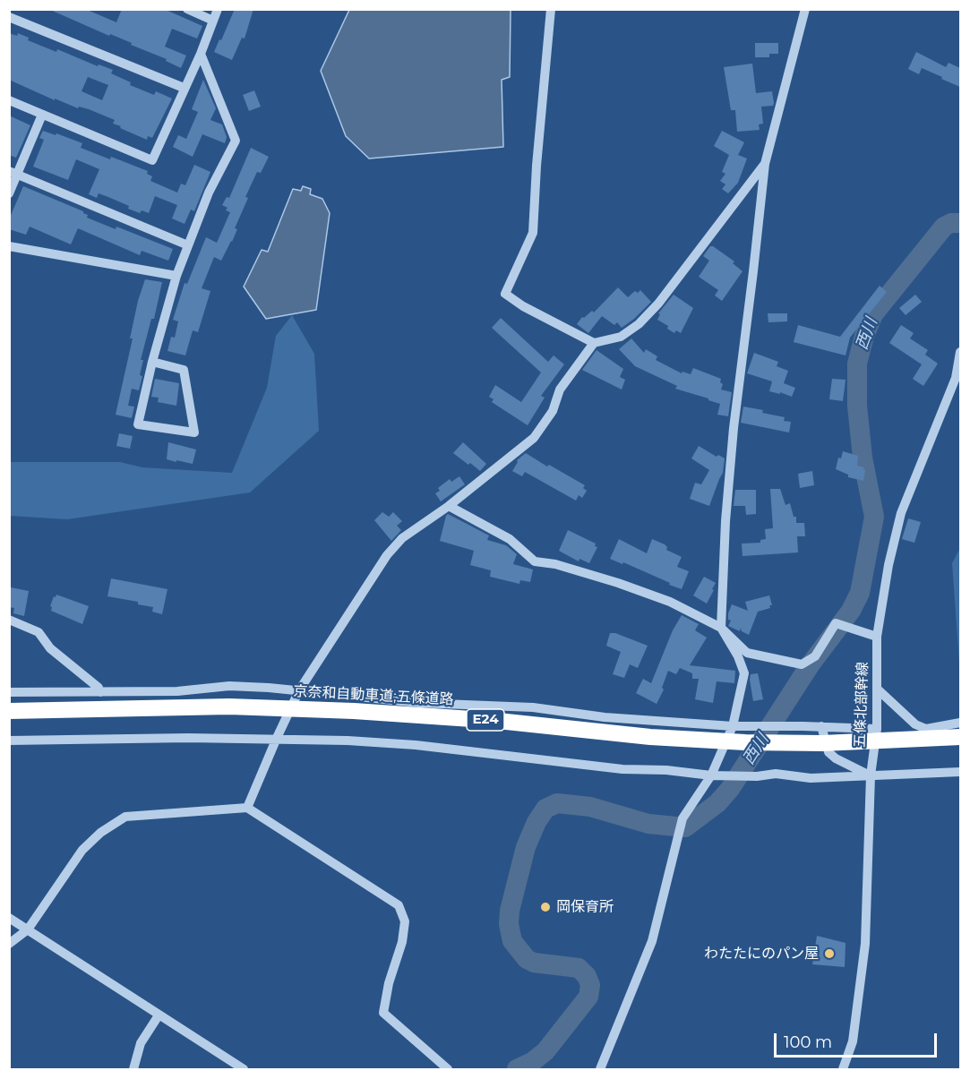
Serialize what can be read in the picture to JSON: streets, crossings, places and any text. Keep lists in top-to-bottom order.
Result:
{
  "streets": {
    "highway": ["京奈和自動車道;五條道路", "E24"],
    "street": ["五條北部幹線"]
  },
  "water": ["西川"],
  "places": ["岡保育所", "わたたにのパン屋"],
  "scale_bar": "100 m"
}
